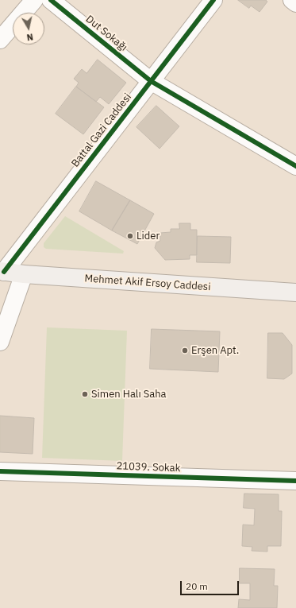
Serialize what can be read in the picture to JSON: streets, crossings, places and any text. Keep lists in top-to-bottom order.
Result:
{
  "streets": {
    "main road": ["Mehmet Akif Ersoy Caddesi"],
    "street": ["Dut Sokağı", "Battal Gazi Caddesi", "21039. Sokak"]
  },
  "crossings": [
    ["Dut Sokağı", "Battal Gazi Caddesi"],
    ["Battal Gazi Caddesi", "Mehmet Akif Ersoy Caddesi"]
  ],
  "places": ["Lider", "Erşen Apt.", "Simen Halı Saha"],
  "scale_bar": "20 m",
  "north": "bottom"
}
